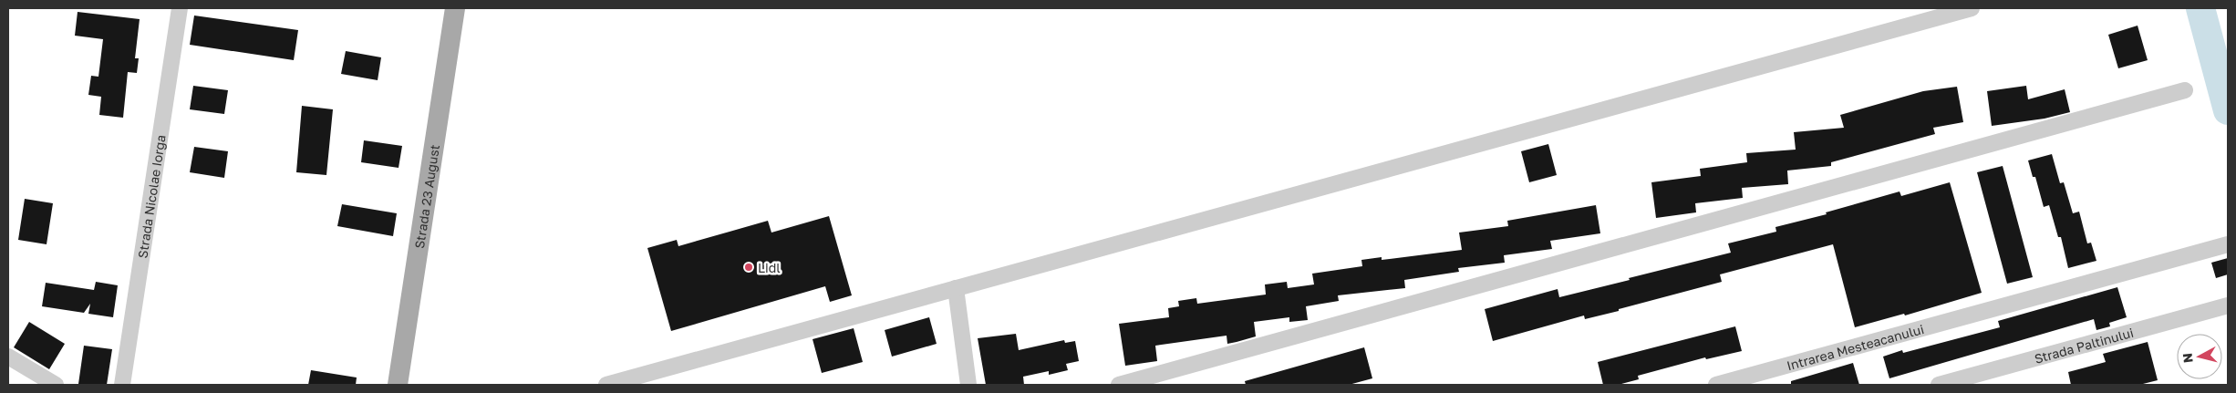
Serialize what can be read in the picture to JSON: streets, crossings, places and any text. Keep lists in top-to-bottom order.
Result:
{
  "streets": {
    "main road": ["Strada 23 August"],
    "street": ["Strada Nicolae Iorga", "Strada Paltinului", "Intrarea Mesteacanului"]
  },
  "places": ["Lidl"],
  "north": "left"
}
